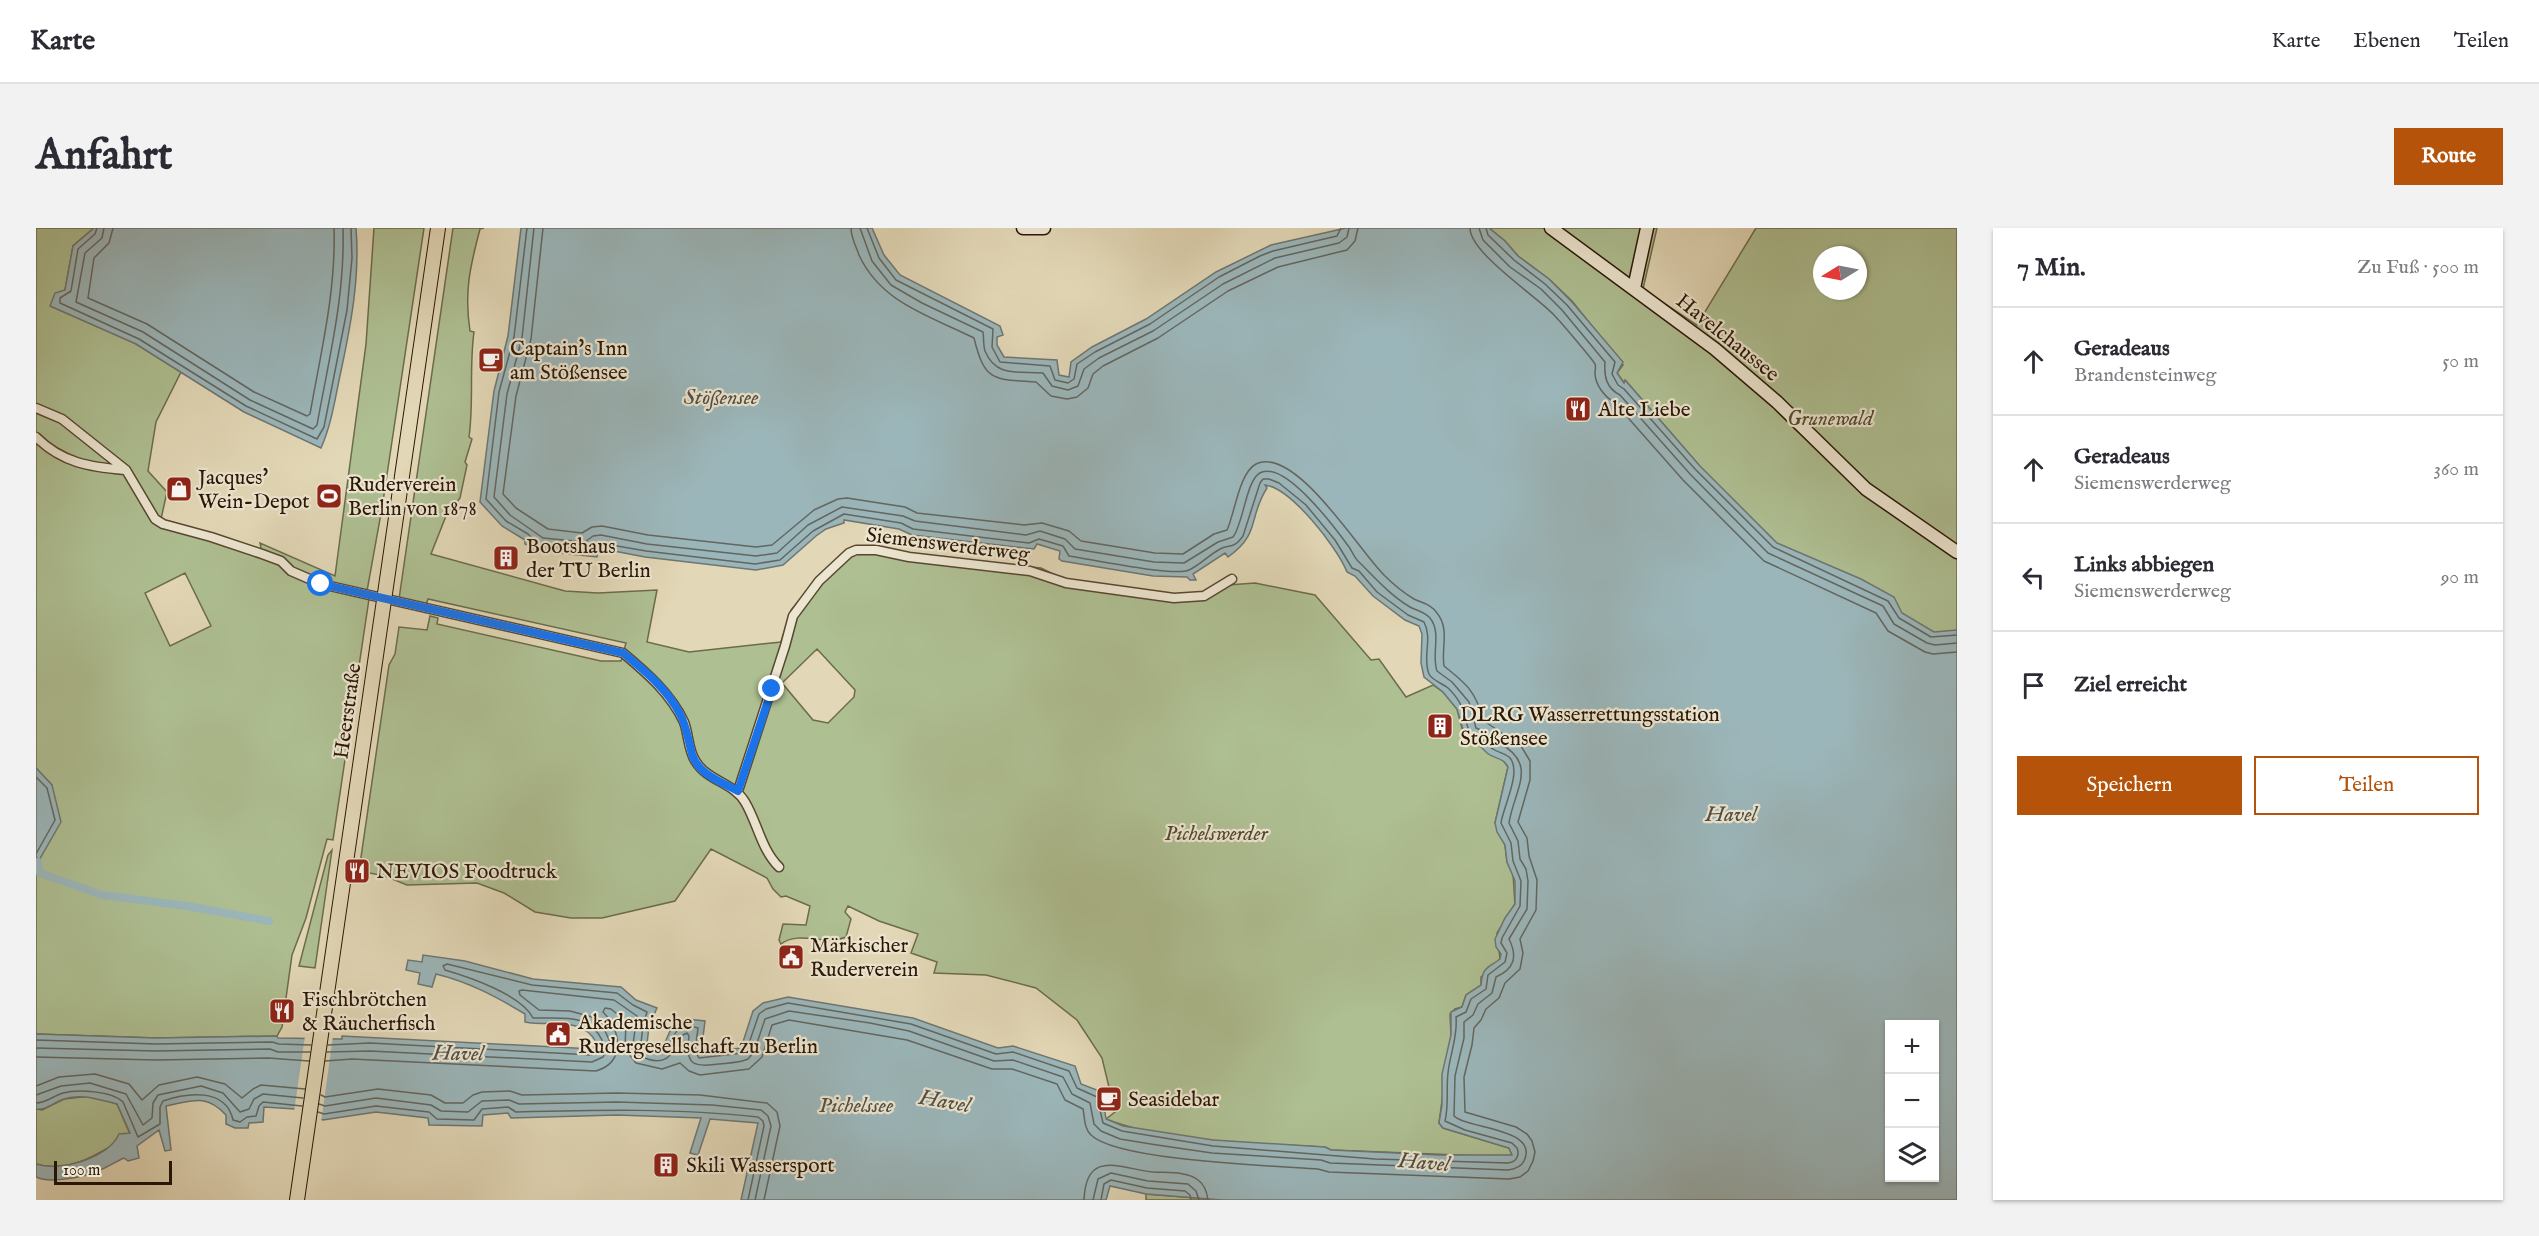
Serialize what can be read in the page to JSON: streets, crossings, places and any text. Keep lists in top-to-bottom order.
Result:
{
  "streets": {
    "main road": ["Heerstraße"],
    "street": ["Havelchaussee", "Siemenswerderweg"]
  },
  "water": ["Stößensee", "Havel", "Pichelssee"],
  "parks": ["Grunewald", "Pichelswerder"],
  "places": {
    "cafe": ["Captain's Inn am Stößensee", "Seasidebar"],
    "restaurant": ["Alte Liebe", "NEVIOS Foodtruck", "Fischbrötchen & Räucherfisch"],
    "shop": ["Jacques' Wein-Depot"],
    "sports": ["Ruderverein Berlin von 1878"],
    "building": ["Bootshaus der TU Berlin", "DLRG Wasserrettungsstation Stößensee", "Skili Wassersport"],
    "public building": ["Märkischer Ruderverein", "Akademische Rudergesellschaft zu Berlin"]
  },
  "scale_bar": "100 m",
  "north": "left",
  "page": {
    "header": "Karte",
    "nav": ["Karte", "Ebenen", "Teilen"],
    "buttons": [
      "Route",
      ["Speichern", "Teilen"]
    ],
    "title": "Anfahrt",
    "heading": ["7 Min.", "Zu Fuß · 500 m"],
    "list": [
      ["Geradeaus", "Brandensteinweg", "50 m"],
      ["Geradeaus", "Siemenswerderweg", "360 m"],
      ["Links abbiegen", "Siemenswerderweg", "90 m"],
      "Ziel erreicht"
    ],
    "map_buttons": ["+", "−"],
    "scale": "100 m"
  }
}
